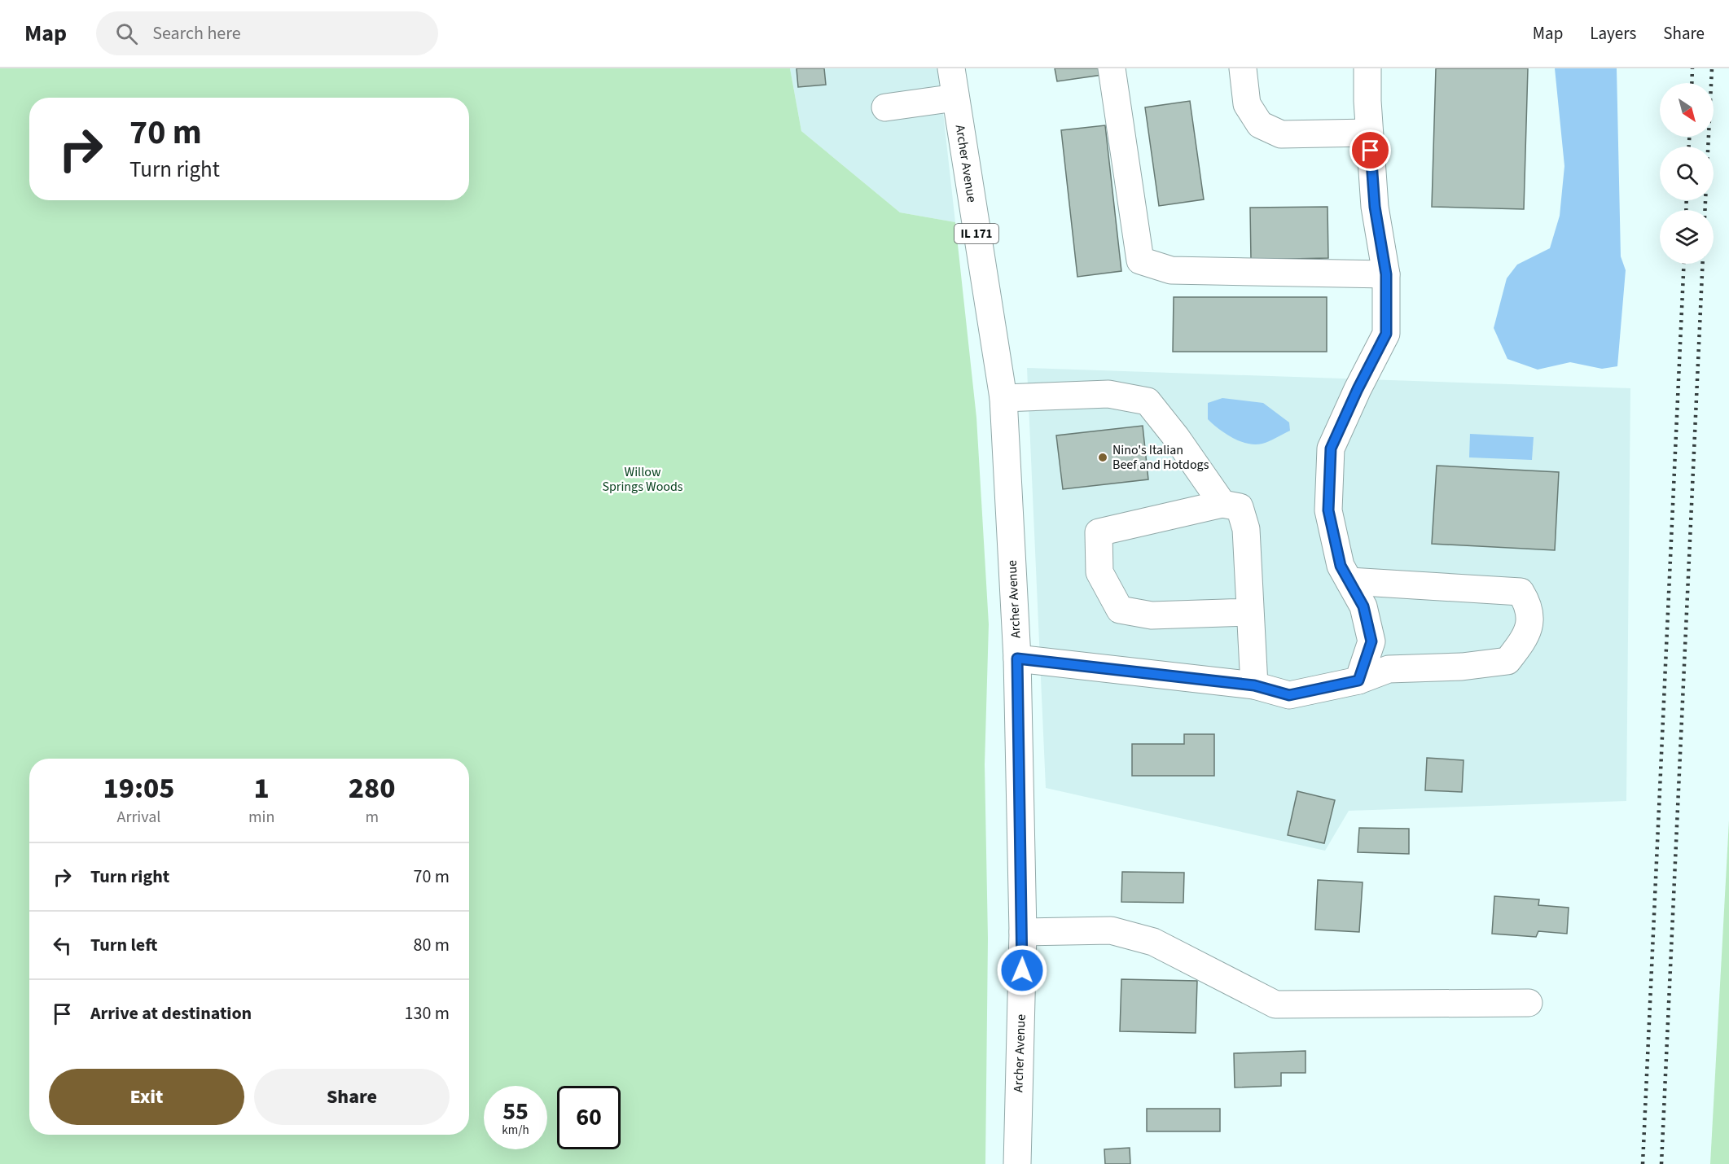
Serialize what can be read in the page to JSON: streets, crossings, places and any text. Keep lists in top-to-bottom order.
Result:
{
  "streets": {
    "main road": ["Archer Avenue", "IL 171"]
  },
  "parks": ["Willow Springs Woods"],
  "places": ["Nino's Italian Beef and Hotdogs"],
  "north": "bottom right",
  "page": {
    "header": "Map",
    "search": "Search here",
    "nav": ["Map", "Layers", "Share"],
    "turn": ["70 m", "Turn right"],
    "eta": [
      "19:05",
      "Arrival",
      "1",
      "min",
      "280",
      "m"
    ],
    "list": [
      {
        "name": "Turn right",
        "value": "70 m"
      },
      {
        "name": "Turn left",
        "value": "80 m"
      },
      {
        "name": "Arrive at destination",
        "value": "130 m"
      }
    ],
    "buttons": ["Exit", "Share"],
    "speed": "55 km/h",
    "limit": "60"
  }
}
